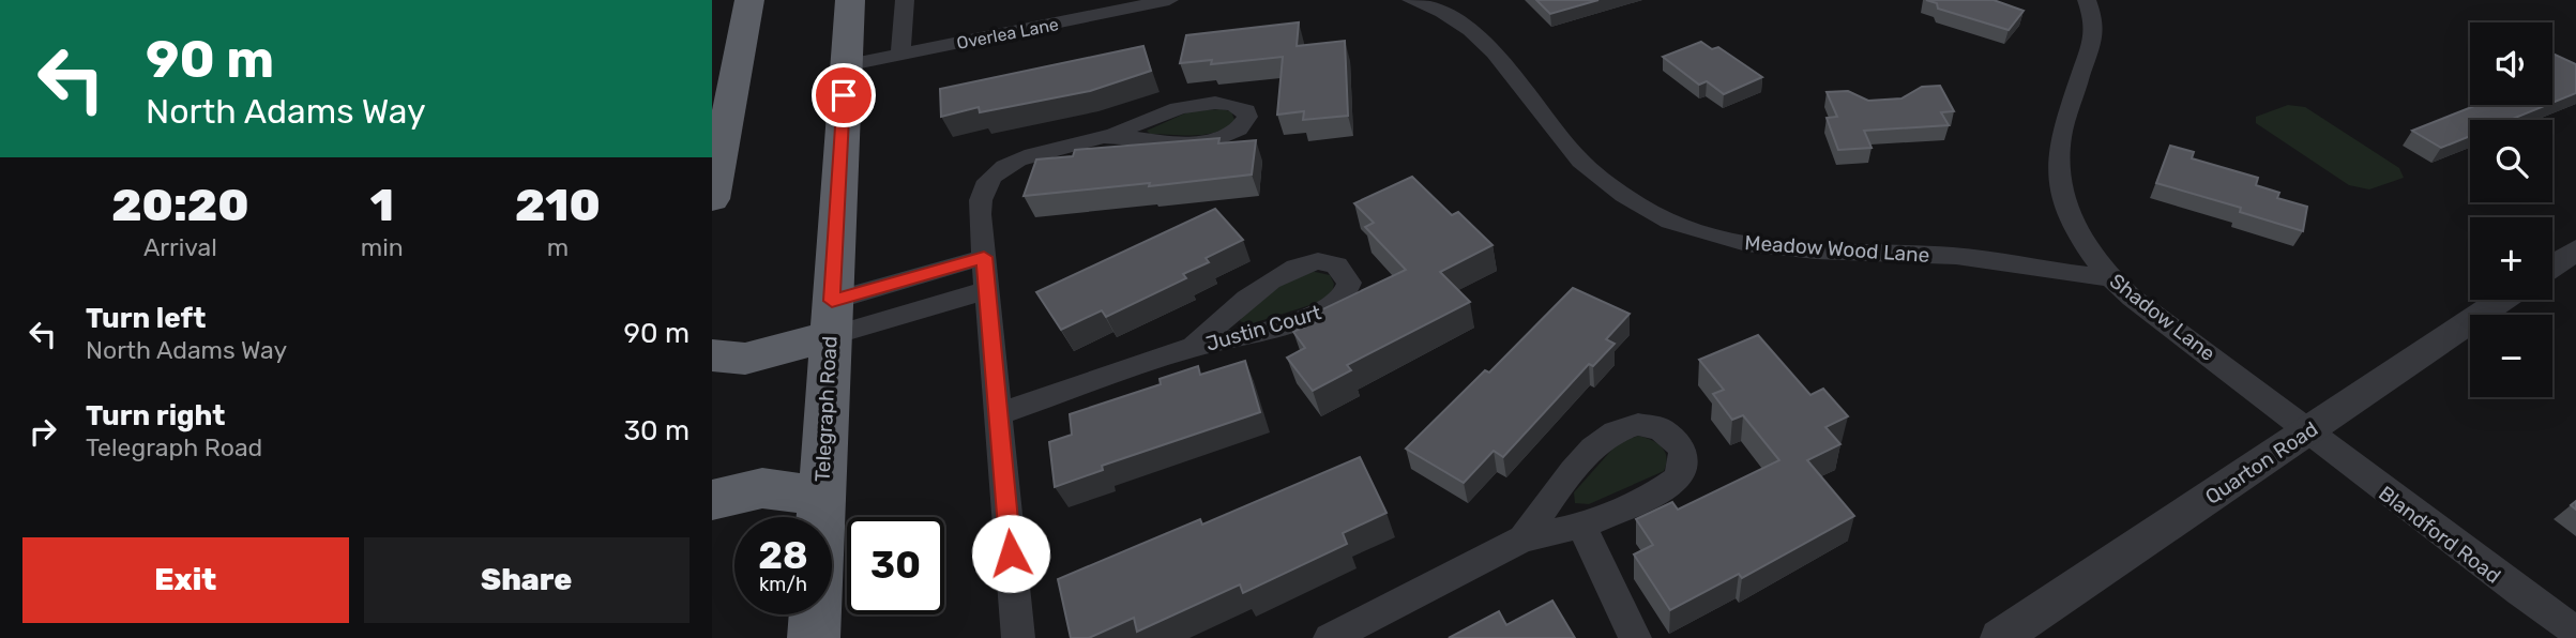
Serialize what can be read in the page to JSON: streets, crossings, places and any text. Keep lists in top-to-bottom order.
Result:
{
  "streets": {
    "highway": ["Telegraph Road"],
    "street": [
      "Overlea Lane",
      "Meadow Wood Lane",
      "Shadow Lane",
      "Justin Court",
      "Quarton Road",
      "Blandford Road"
    ]
  },
  "crossings": [
    ["Overlea Lane", "Telegraph Road"],
    ["Meadow Wood Lane", "Shadow Lane"],
    ["Shadow Lane", "Quarton Road"],
    ["Shadow Lane", "Blandford Road"],
    ["Quarton Road", "Blandford Road"]
  ],
  "page": {
    "turn": ["90 m", "North Adams Way"],
    "map_buttons": ["+", "−"],
    "eta": [
      "20:20",
      "Arrival",
      "1",
      "min",
      "210",
      "m"
    ],
    "list": [
      {
        "name": "Turn left",
        "note": "North Adams Way",
        "value": "90 m"
      },
      {
        "name": "Turn right",
        "note": "Telegraph Road",
        "value": "30 m"
      }
    ],
    "speed": "28 km/h",
    "limit": "30",
    "buttons": ["Exit", "Share"]
  }
}
